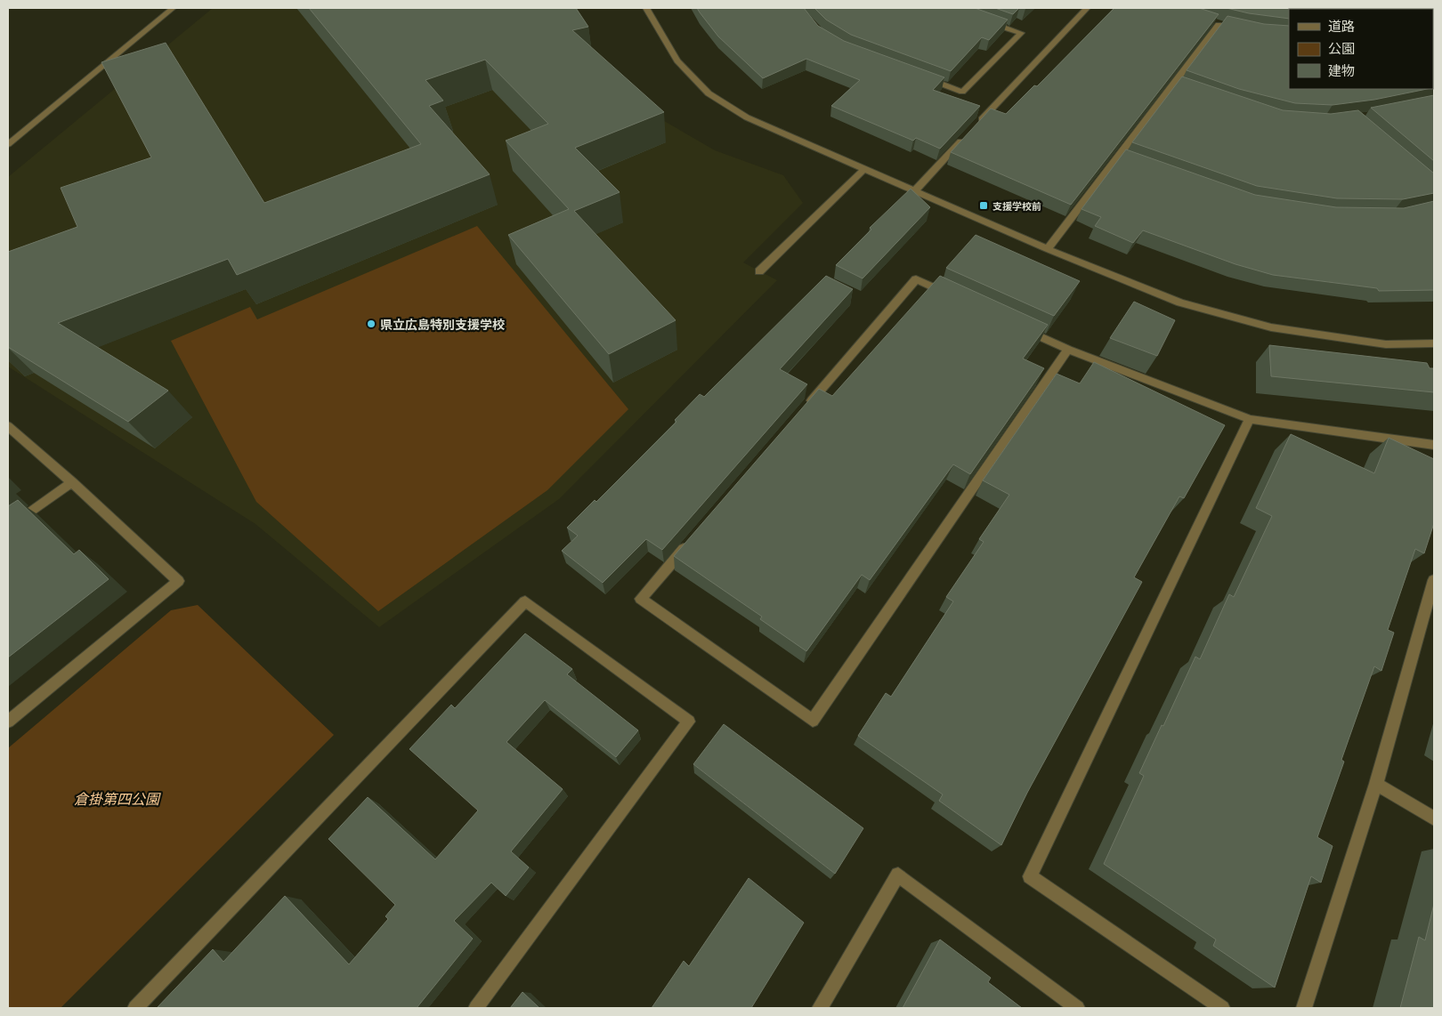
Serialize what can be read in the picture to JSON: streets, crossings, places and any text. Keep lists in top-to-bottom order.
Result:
{
  "parks": ["倉掛第四公園"],
  "places": {
    "transit": ["支援学校前"],
    "other": ["県立広島特別支援学校"]
  },
  "legend": ["道路", "公園", "建物"]
}
